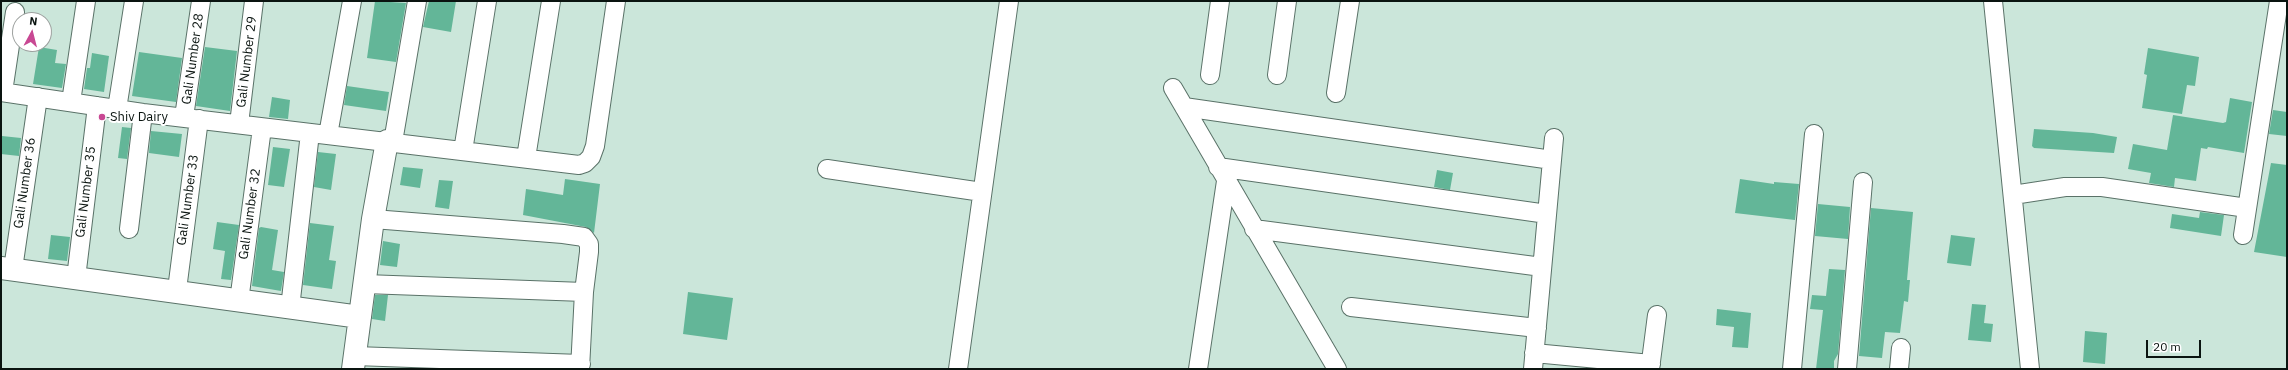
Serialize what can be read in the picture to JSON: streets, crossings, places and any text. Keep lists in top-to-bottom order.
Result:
{
  "streets": {
    "street": [
      "Gali Number 28",
      "Gali Number 29",
      "Gali Number 36",
      "Gali Number 35",
      "Gali Number 33",
      "Gali Number 32"
    ]
  },
  "crossings": [
    ["Gali Number 28", "Gali Number 33"]
  ],
  "places": ["Shiv Dairy"],
  "scale_bar": "20 m",
  "north": "top"
}
